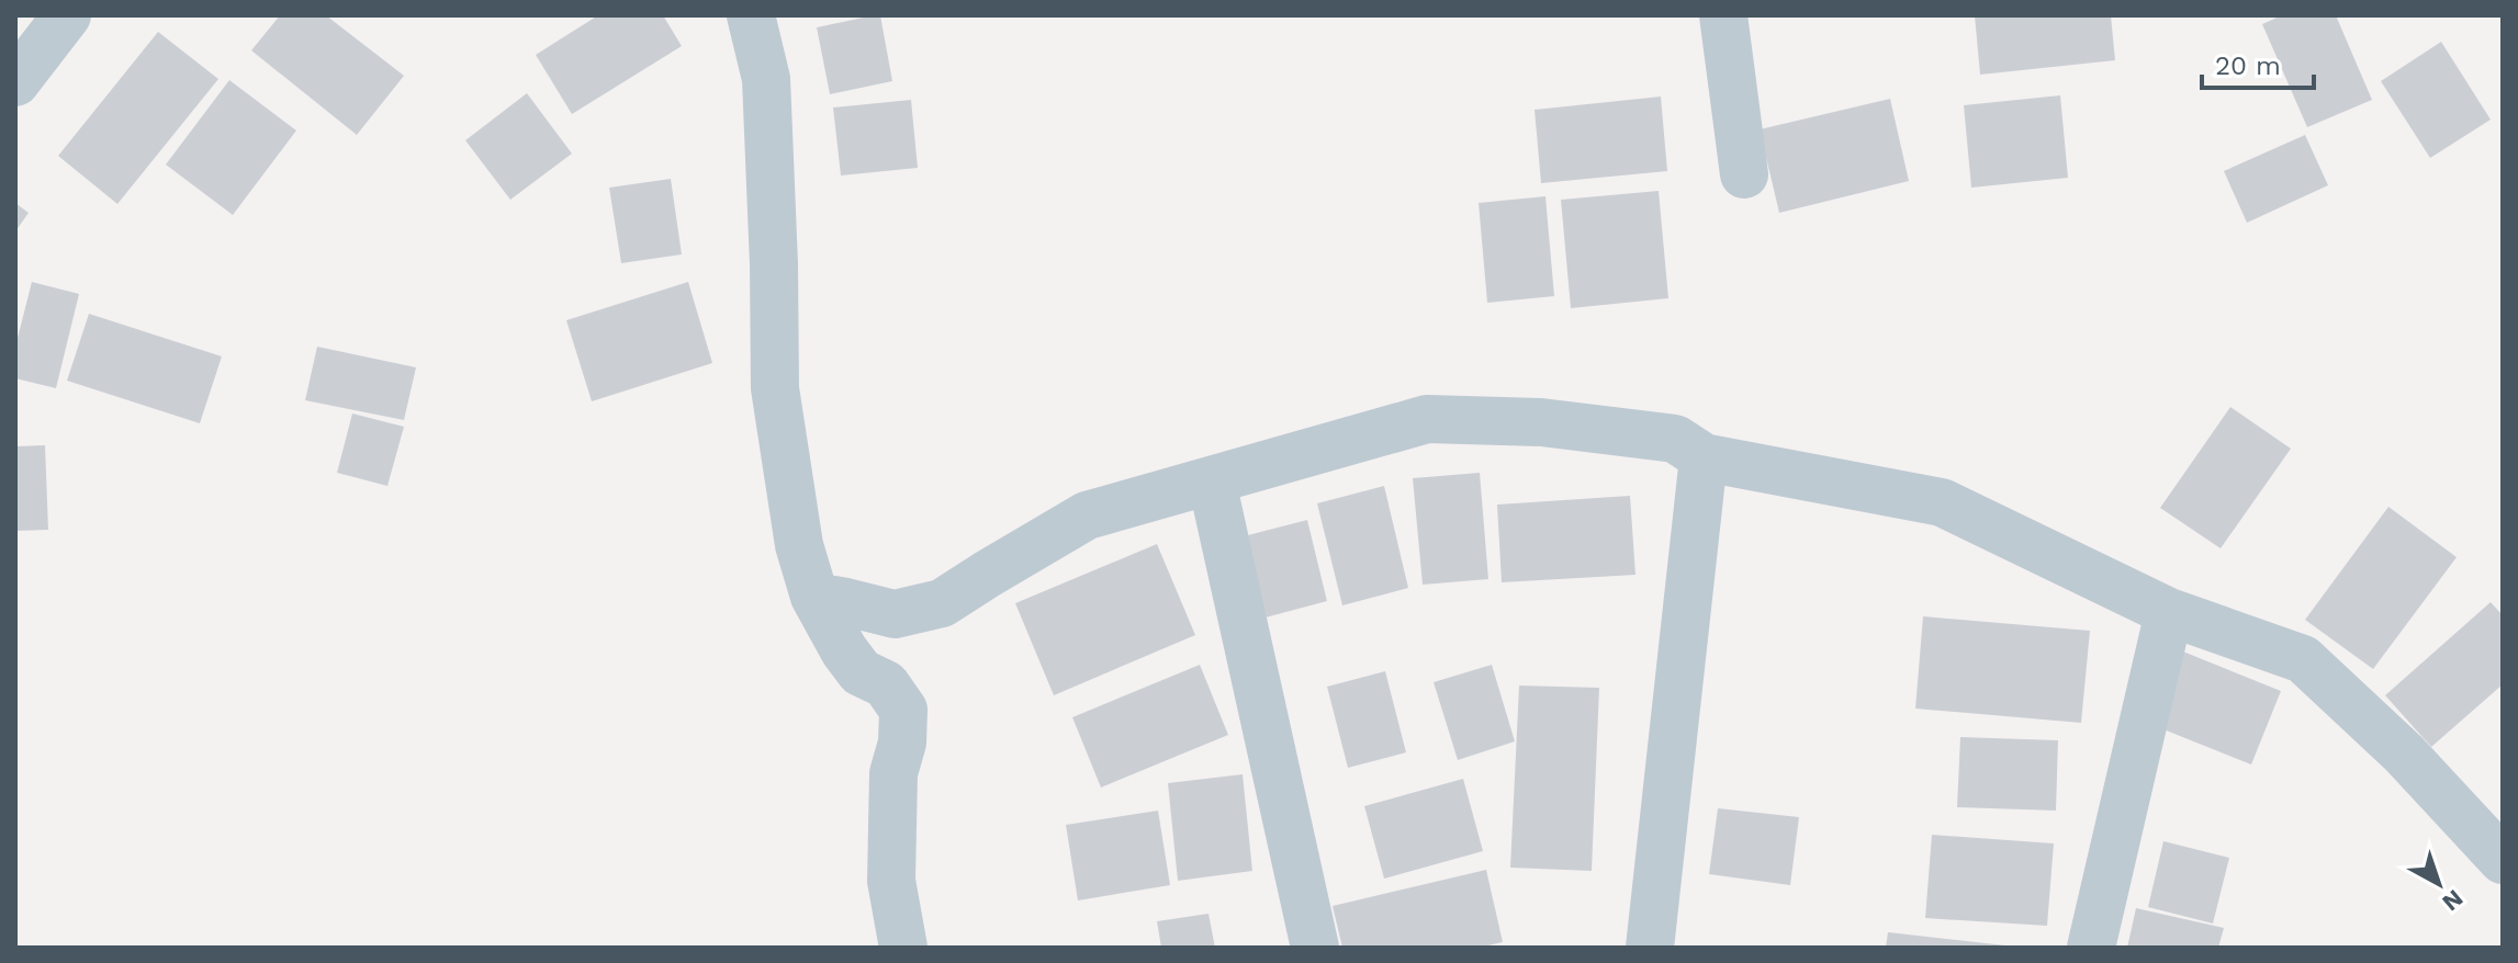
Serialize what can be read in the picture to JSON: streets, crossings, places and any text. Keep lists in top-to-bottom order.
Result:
{
  "scale_bar": "20 m",
  "north": "bottom right"
}
